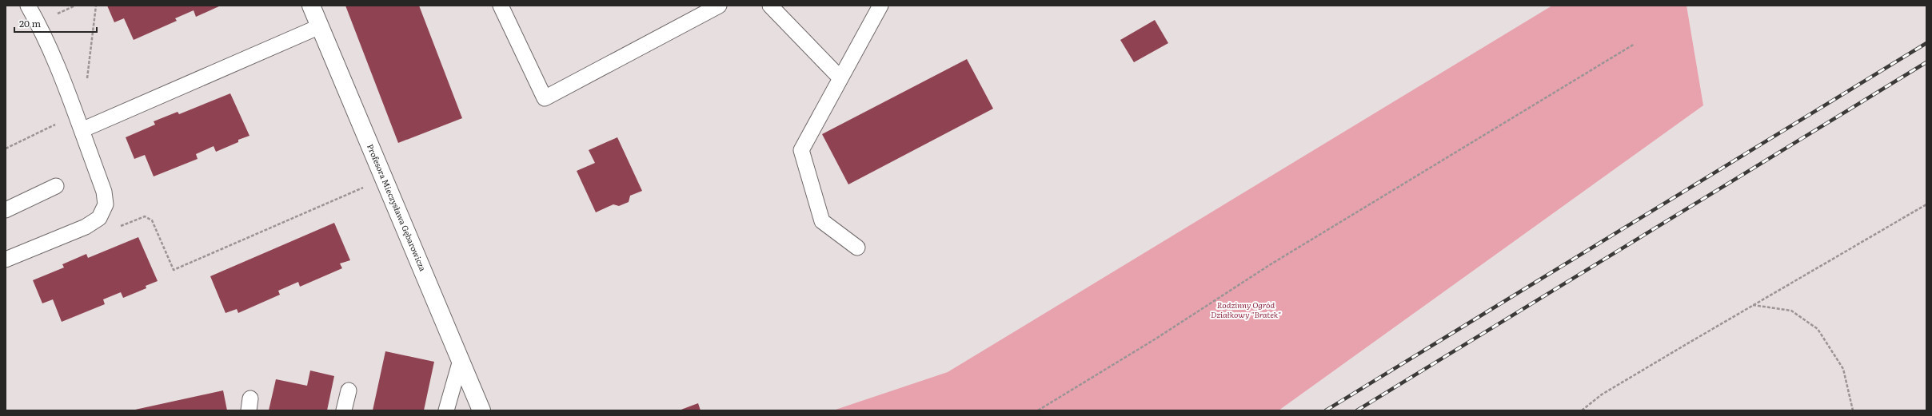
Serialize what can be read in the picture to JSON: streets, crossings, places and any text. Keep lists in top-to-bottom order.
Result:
{
  "streets": {
    "street": ["Profesora Mieczysława Gębarowicza"]
  },
  "parks": ["Rodzinny Ogród Działkowy \"Bratek\""],
  "scale_bar": "20 m"
}
